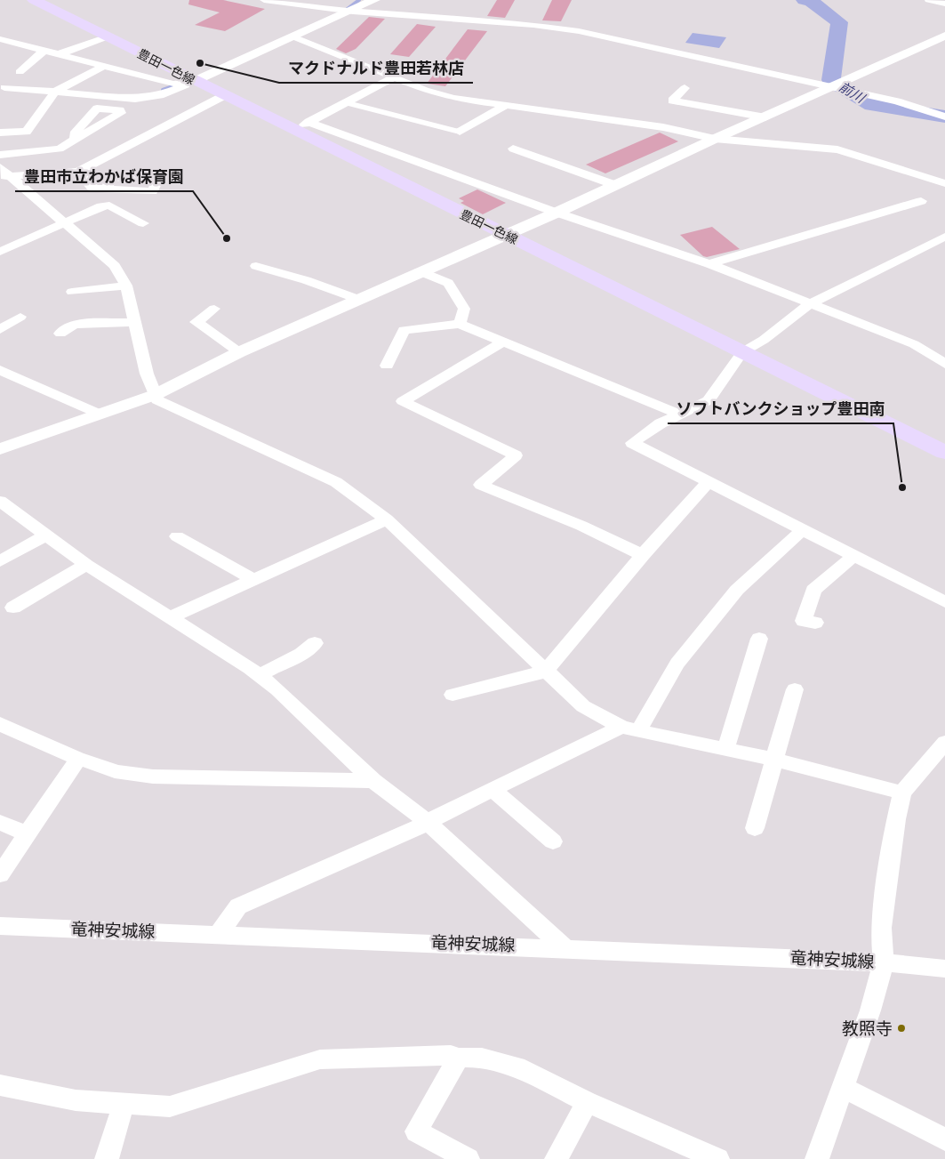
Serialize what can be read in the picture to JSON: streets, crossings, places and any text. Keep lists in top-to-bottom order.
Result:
{
  "streets": {
    "main road": ["豊田一色線"],
    "street": ["竜神安城線"]
  },
  "water": ["前川"],
  "places": [
    "マクドナルド豊田若林店",
    "豊田市立わかば保育園",
    "ソフトバンクショップ豊田南",
    "教照寺"
  ]
}
